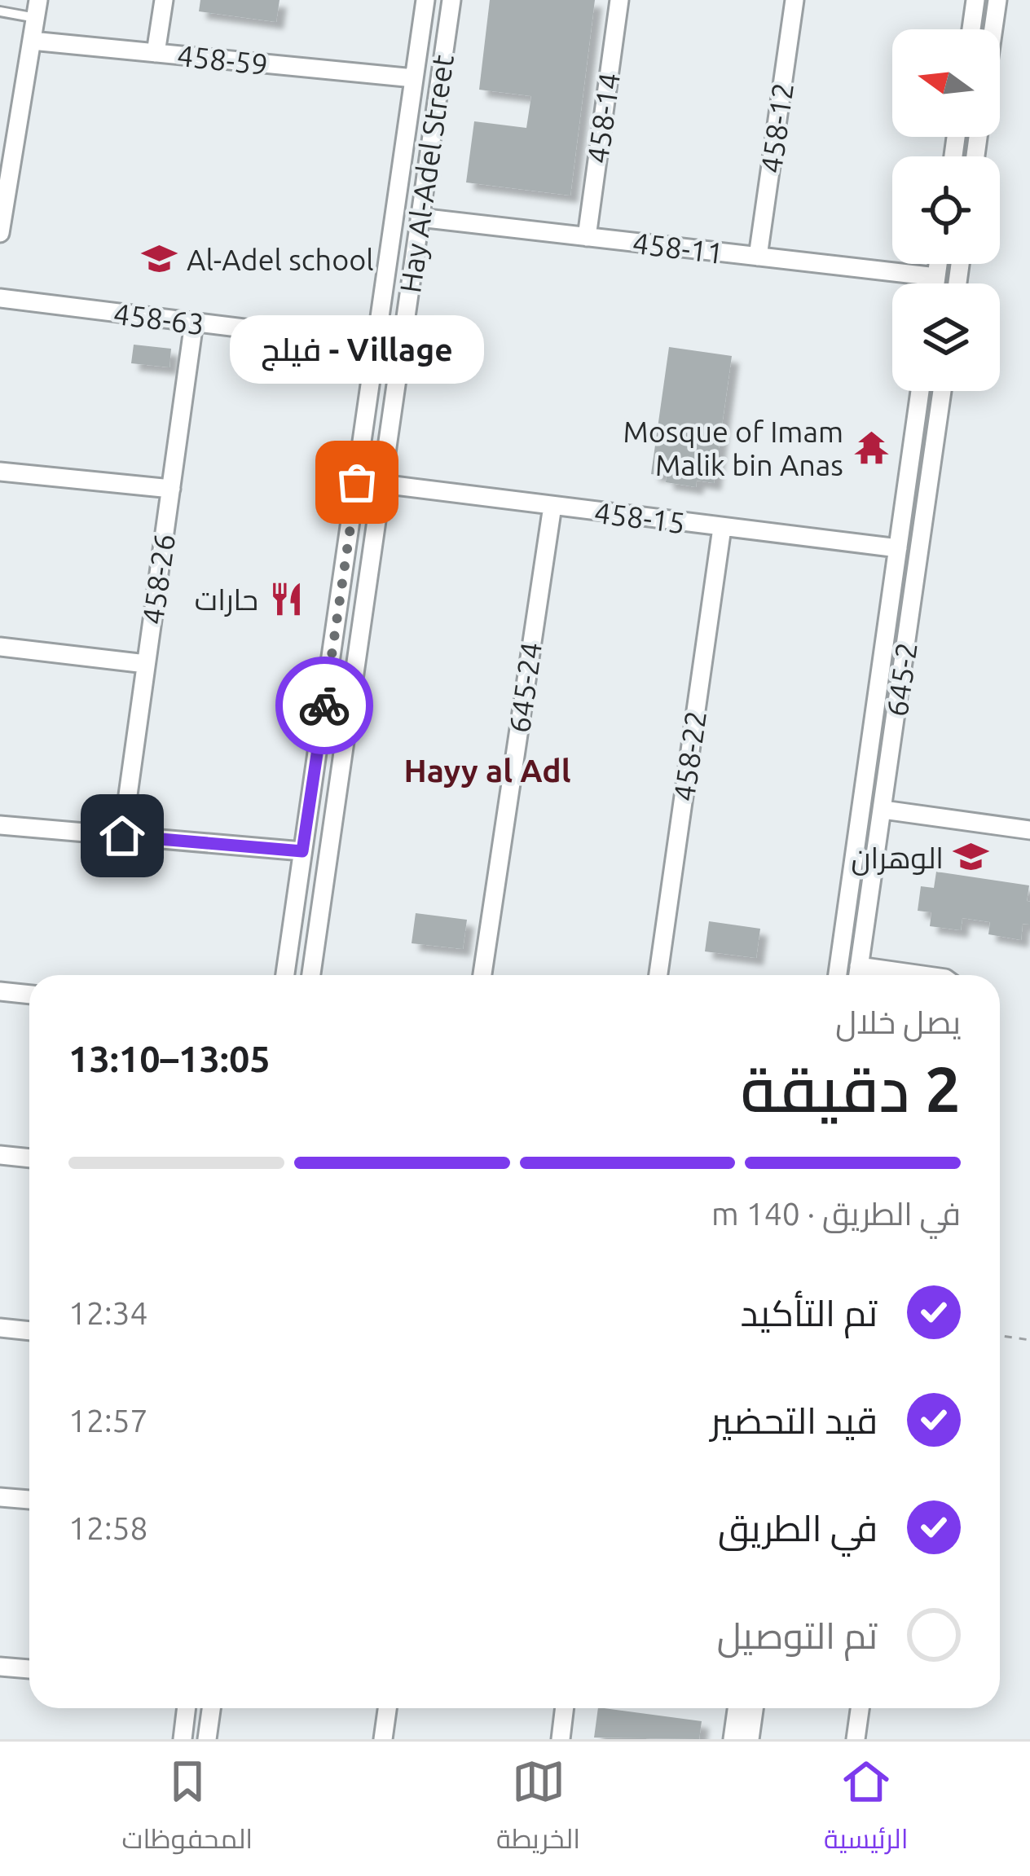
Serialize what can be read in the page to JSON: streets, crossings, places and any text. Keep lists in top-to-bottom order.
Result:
{
  "streets": {
    "street": [
      "458-59",
      "458-14",
      "458-12",
      "Hay Al-Adel Street",
      "458-11",
      "458-63",
      "458-15",
      "458-26",
      "645-2",
      "645-24",
      "458-22"
    ]
  },
  "crossings": [
    ["458-59", "Hay Al-Adel Street"],
    ["458-14", "458-11"],
    ["458-12", "458-11"],
    ["Hay Al-Adel Street", "458-11"],
    ["Hay Al-Adel Street", "458-63"],
    ["Hay Al-Adel Street", "458-15"],
    ["458-63", "458-26"],
    ["458-15", "645-2"],
    ["458-15", "645-24"],
    ["458-15", "458-22"]
  ],
  "districts": ["Hayy al Adl"],
  "places": {
    "school or university": ["Al-Adel school", "الوهران"],
    "temple": ["Mosque of Imam Malik bin Anas"],
    "other": ["Village - فيلج"],
    "restaurant": ["حارات"]
  },
  "north": "left",
  "page": {
    "bubble": "Village - فيلج",
    "heading": ["2 دقيقة", "يصل خلال", "13:05–13:10"],
    "bar": "في الطريق · 140 m",
    "list": [
      ["تم التأكيد", "12:34"],
      ["قيد التحضير", "12:57"],
      ["في الطريق", "12:58"],
      "تم التوصيل"
    ],
    "tabs": ["الرئيسية", "الخريطة", "المحفوظات"]
  }
}
